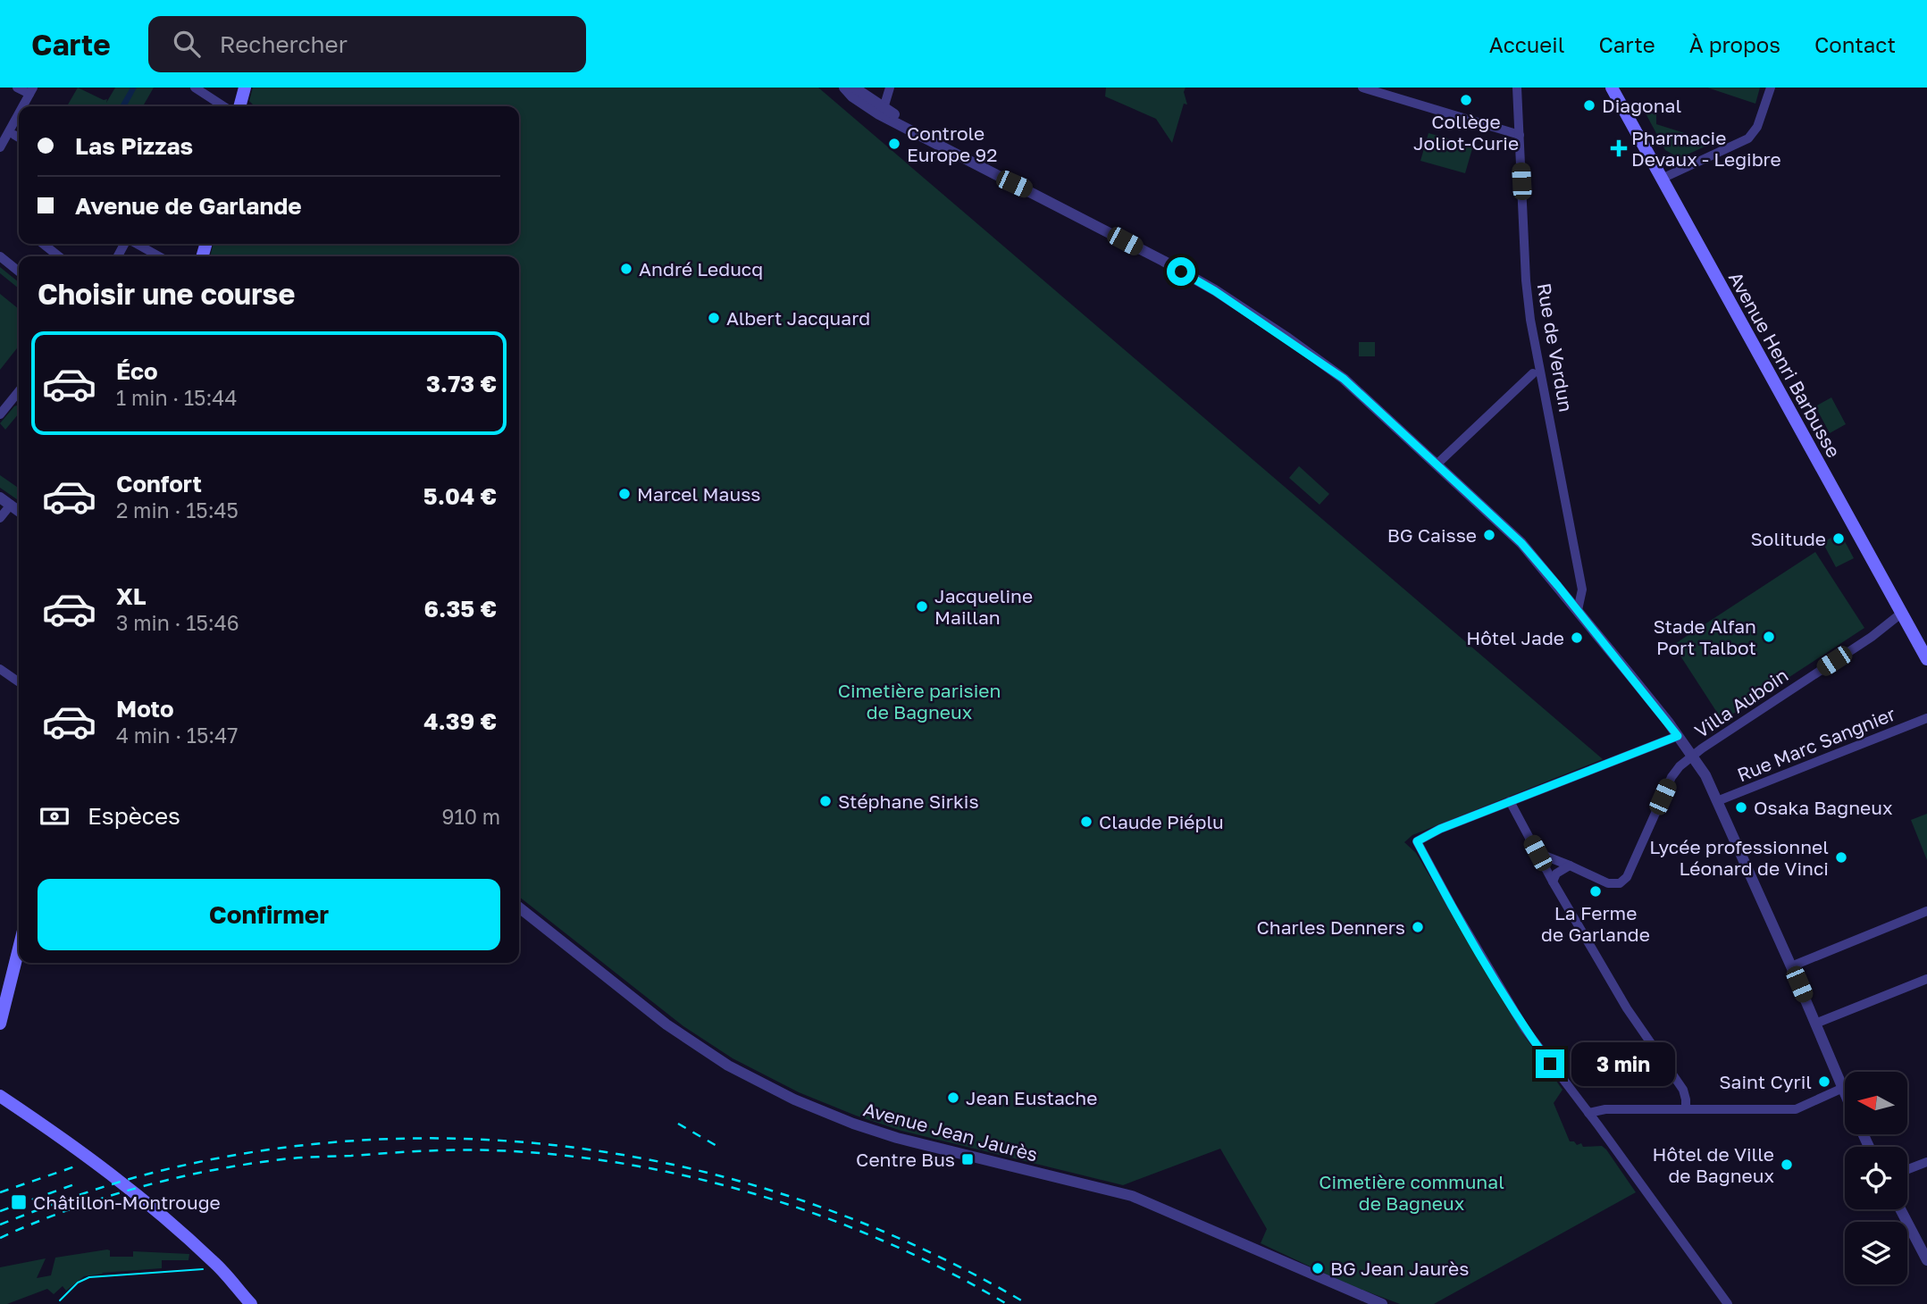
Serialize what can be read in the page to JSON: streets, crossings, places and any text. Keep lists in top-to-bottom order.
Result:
{
  "streets": {
    "main road": ["Avenue Henri Barbusse"],
    "street": [
      "Rue de Verdun",
      "Villa Auboin",
      "Rue Marc Sangnier",
      "Avenue Jean Jaurès"
    ]
  },
  "crossings": [
    ["Avenue Henri Barbusse", "Villa Auboin"]
  ],
  "parks": ["Cimetière parisien de Bagneux", "Cimetière communal de Bagneux"],
  "places": {
    "other": [
      "Collège Joliot-Curie",
      "Diagonal",
      "Controle Europe 92",
      "André Leducq",
      "Albert Jacquard",
      "Marcel Mauss",
      "BG Caisse",
      "Solitude",
      "Jacqueline Maillan",
      "Stade Alfan Port Talbot",
      "Hôtel Jade",
      "Stéphane Sirkis",
      "Osaka Bagneux",
      "Claude Piéplu",
      "Lycée professionnel Léonard de Vinci",
      "La Ferme de Garlande",
      "Charles Denners",
      "Saint Cyril",
      "Jean Eustache",
      "Hôtel de Ville de Bagneux",
      "BG Jean Jaurès"
    ],
    "health": ["Pharmacie Devaux - Legibre"],
    "transit": ["Centre Bus", "Châtillon-Montrouge"]
  },
  "north": "left",
  "page": {
    "header": "Carte",
    "search": "Rechercher",
    "nav": [
      "Accueil",
      "Carte",
      "À propos",
      "Contact"
    ],
    "banner": ["Las Pizzas", "Avenue de Garlande"],
    "heading": "Choisir une course",
    "list": [
      {
        "name": "Éco",
        "note": "1 min · 15:44",
        "value": "3.73 €"
      },
      {
        "name": "Confort",
        "note": "2 min · 15:45",
        "value": "5.04 €"
      },
      {
        "name": "XL",
        "note": "3 min · 15:46",
        "value": "6.35 €"
      },
      {
        "name": "Moto",
        "note": "4 min · 15:47",
        "value": "4.39 €"
      }
    ],
    "pay": ["Espèces", "910 m"],
    "buttons": "Confirmer",
    "bubble": "3 min"
  }
}
